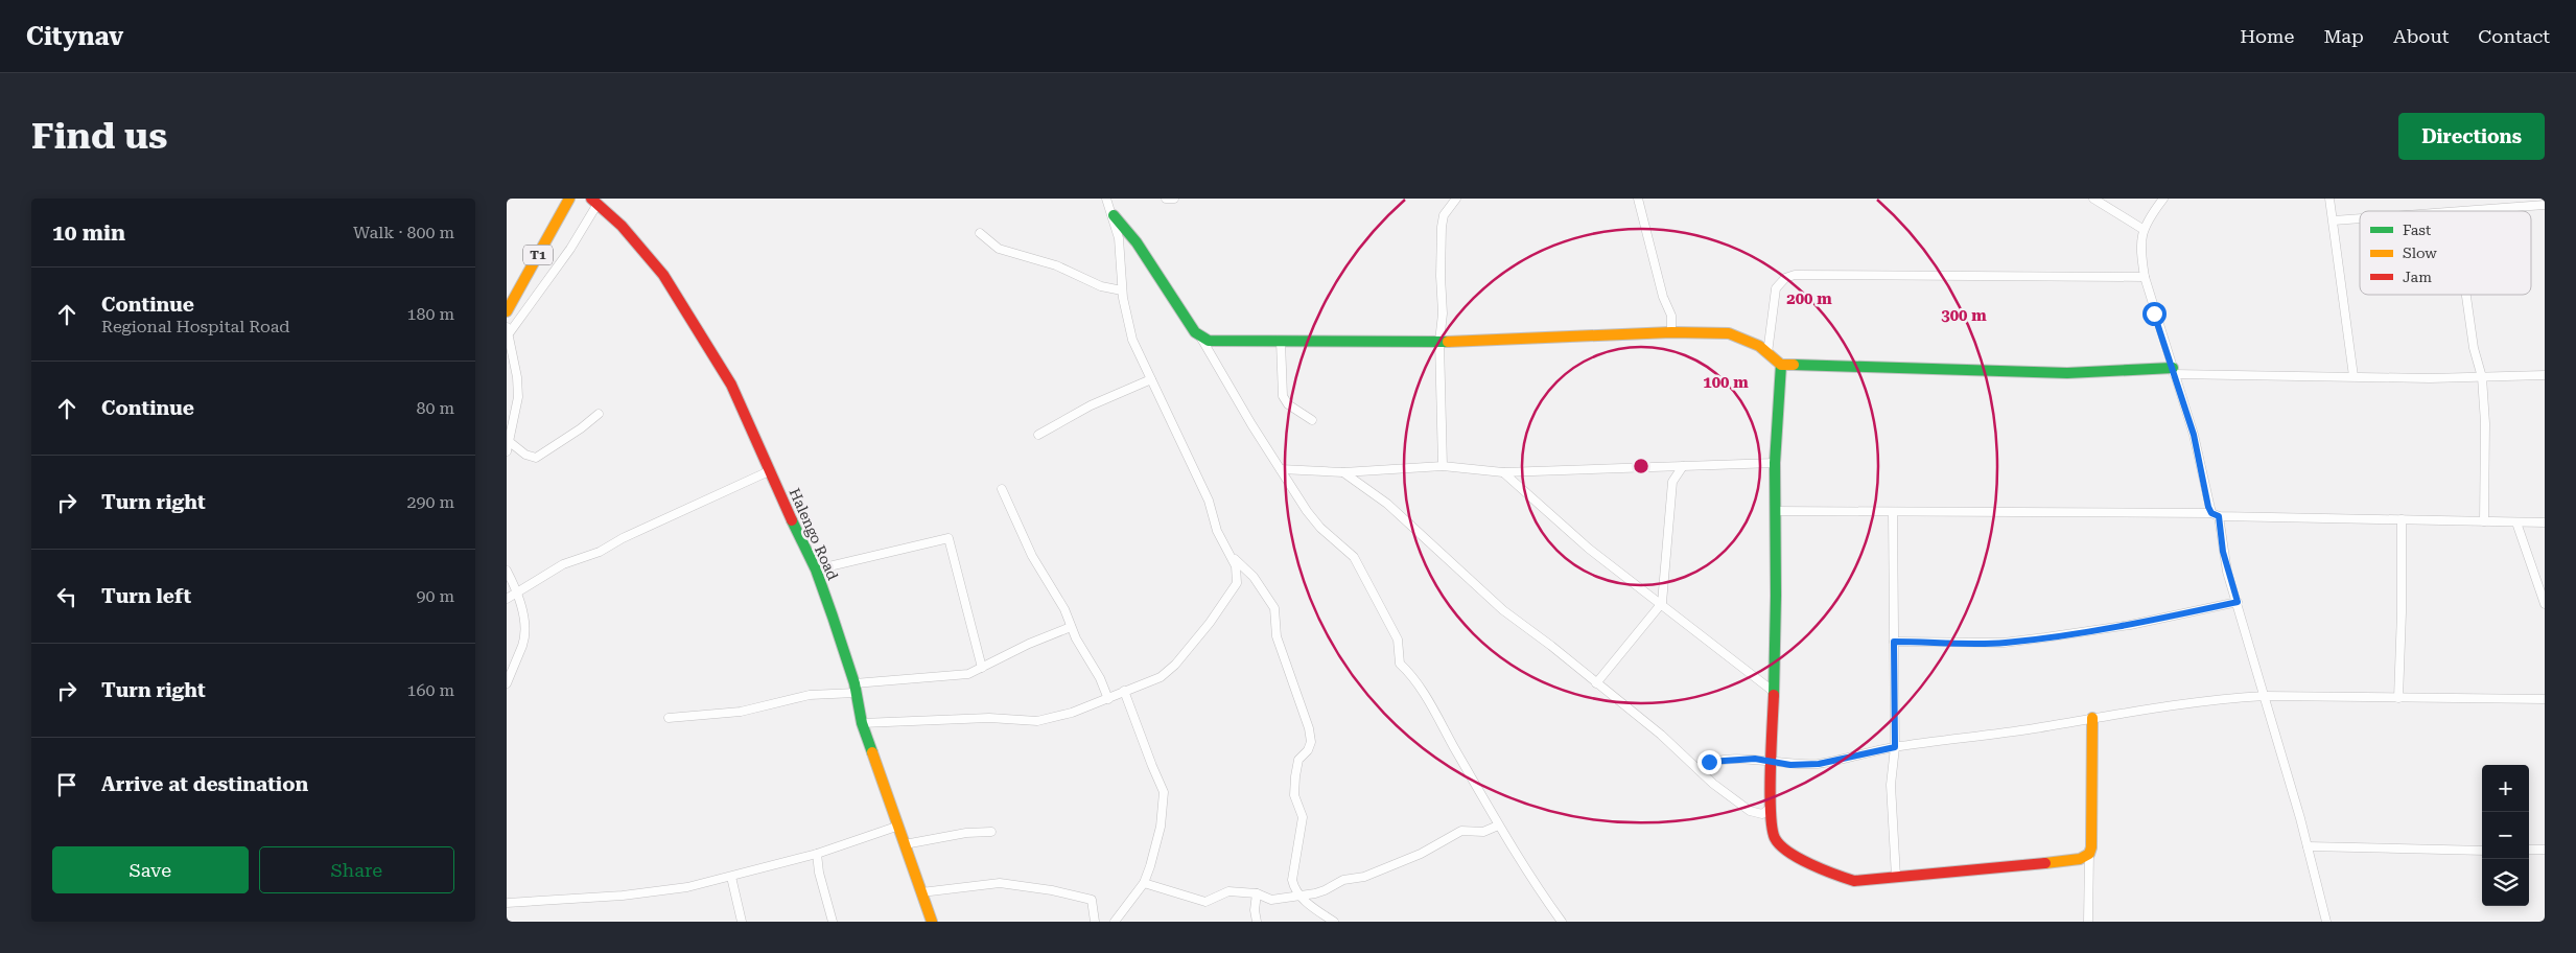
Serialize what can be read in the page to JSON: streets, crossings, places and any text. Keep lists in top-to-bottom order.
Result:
{
  "streets": {
    "main road": ["T1", "Halengo Road"]
  },
  "legend": ["Fast", "Slow", "Jam"],
  "page": {
    "header": "Citynav",
    "nav": [
      "Home",
      "Map",
      "About",
      "Contact"
    ],
    "buttons": [
      "Directions",
      ["Save", "Share"]
    ],
    "title": "Find us",
    "heading": ["10 min", "Walk · 800 m"],
    "list": [
      ["Continue", "Regional Hospital Road", "180 m"],
      ["Continue", "80 m"],
      ["Turn right", "290 m"],
      ["Turn left", "90 m"],
      ["Turn right", "160 m"],
      "Arrive at destination"
    ],
    "map_buttons": ["+", "−"]
  },
  "rings": ["200 m", "300 m", "100 m"]
}
